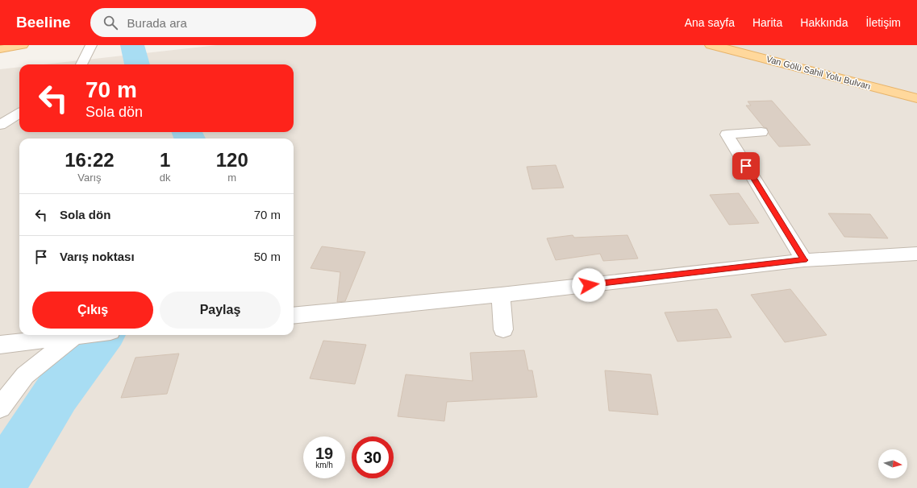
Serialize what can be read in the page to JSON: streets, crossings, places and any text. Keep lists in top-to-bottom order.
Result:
{
  "streets": {
    "main road": ["Van Gölü Sahil Yolu Bulvarı"]
  },
  "north": "right",
  "page": {
    "header": "Beeline",
    "search": "Burada ara",
    "nav": [
      "Ana sayfa",
      "Harita",
      "Hakkında",
      "İletişim"
    ],
    "turn": ["70 m", "Sola dön"],
    "eta": [
      "16:22",
      "Varış",
      "1",
      "dk",
      "120",
      "m"
    ],
    "list": [
      {
        "name": "Sola dön",
        "value": "70 m"
      },
      {
        "name": "Varış noktası",
        "value": "50 m"
      }
    ],
    "buttons": ["Çıkış", "Paylaş"],
    "speed": "19 km/h",
    "limit": "30"
  }
}
